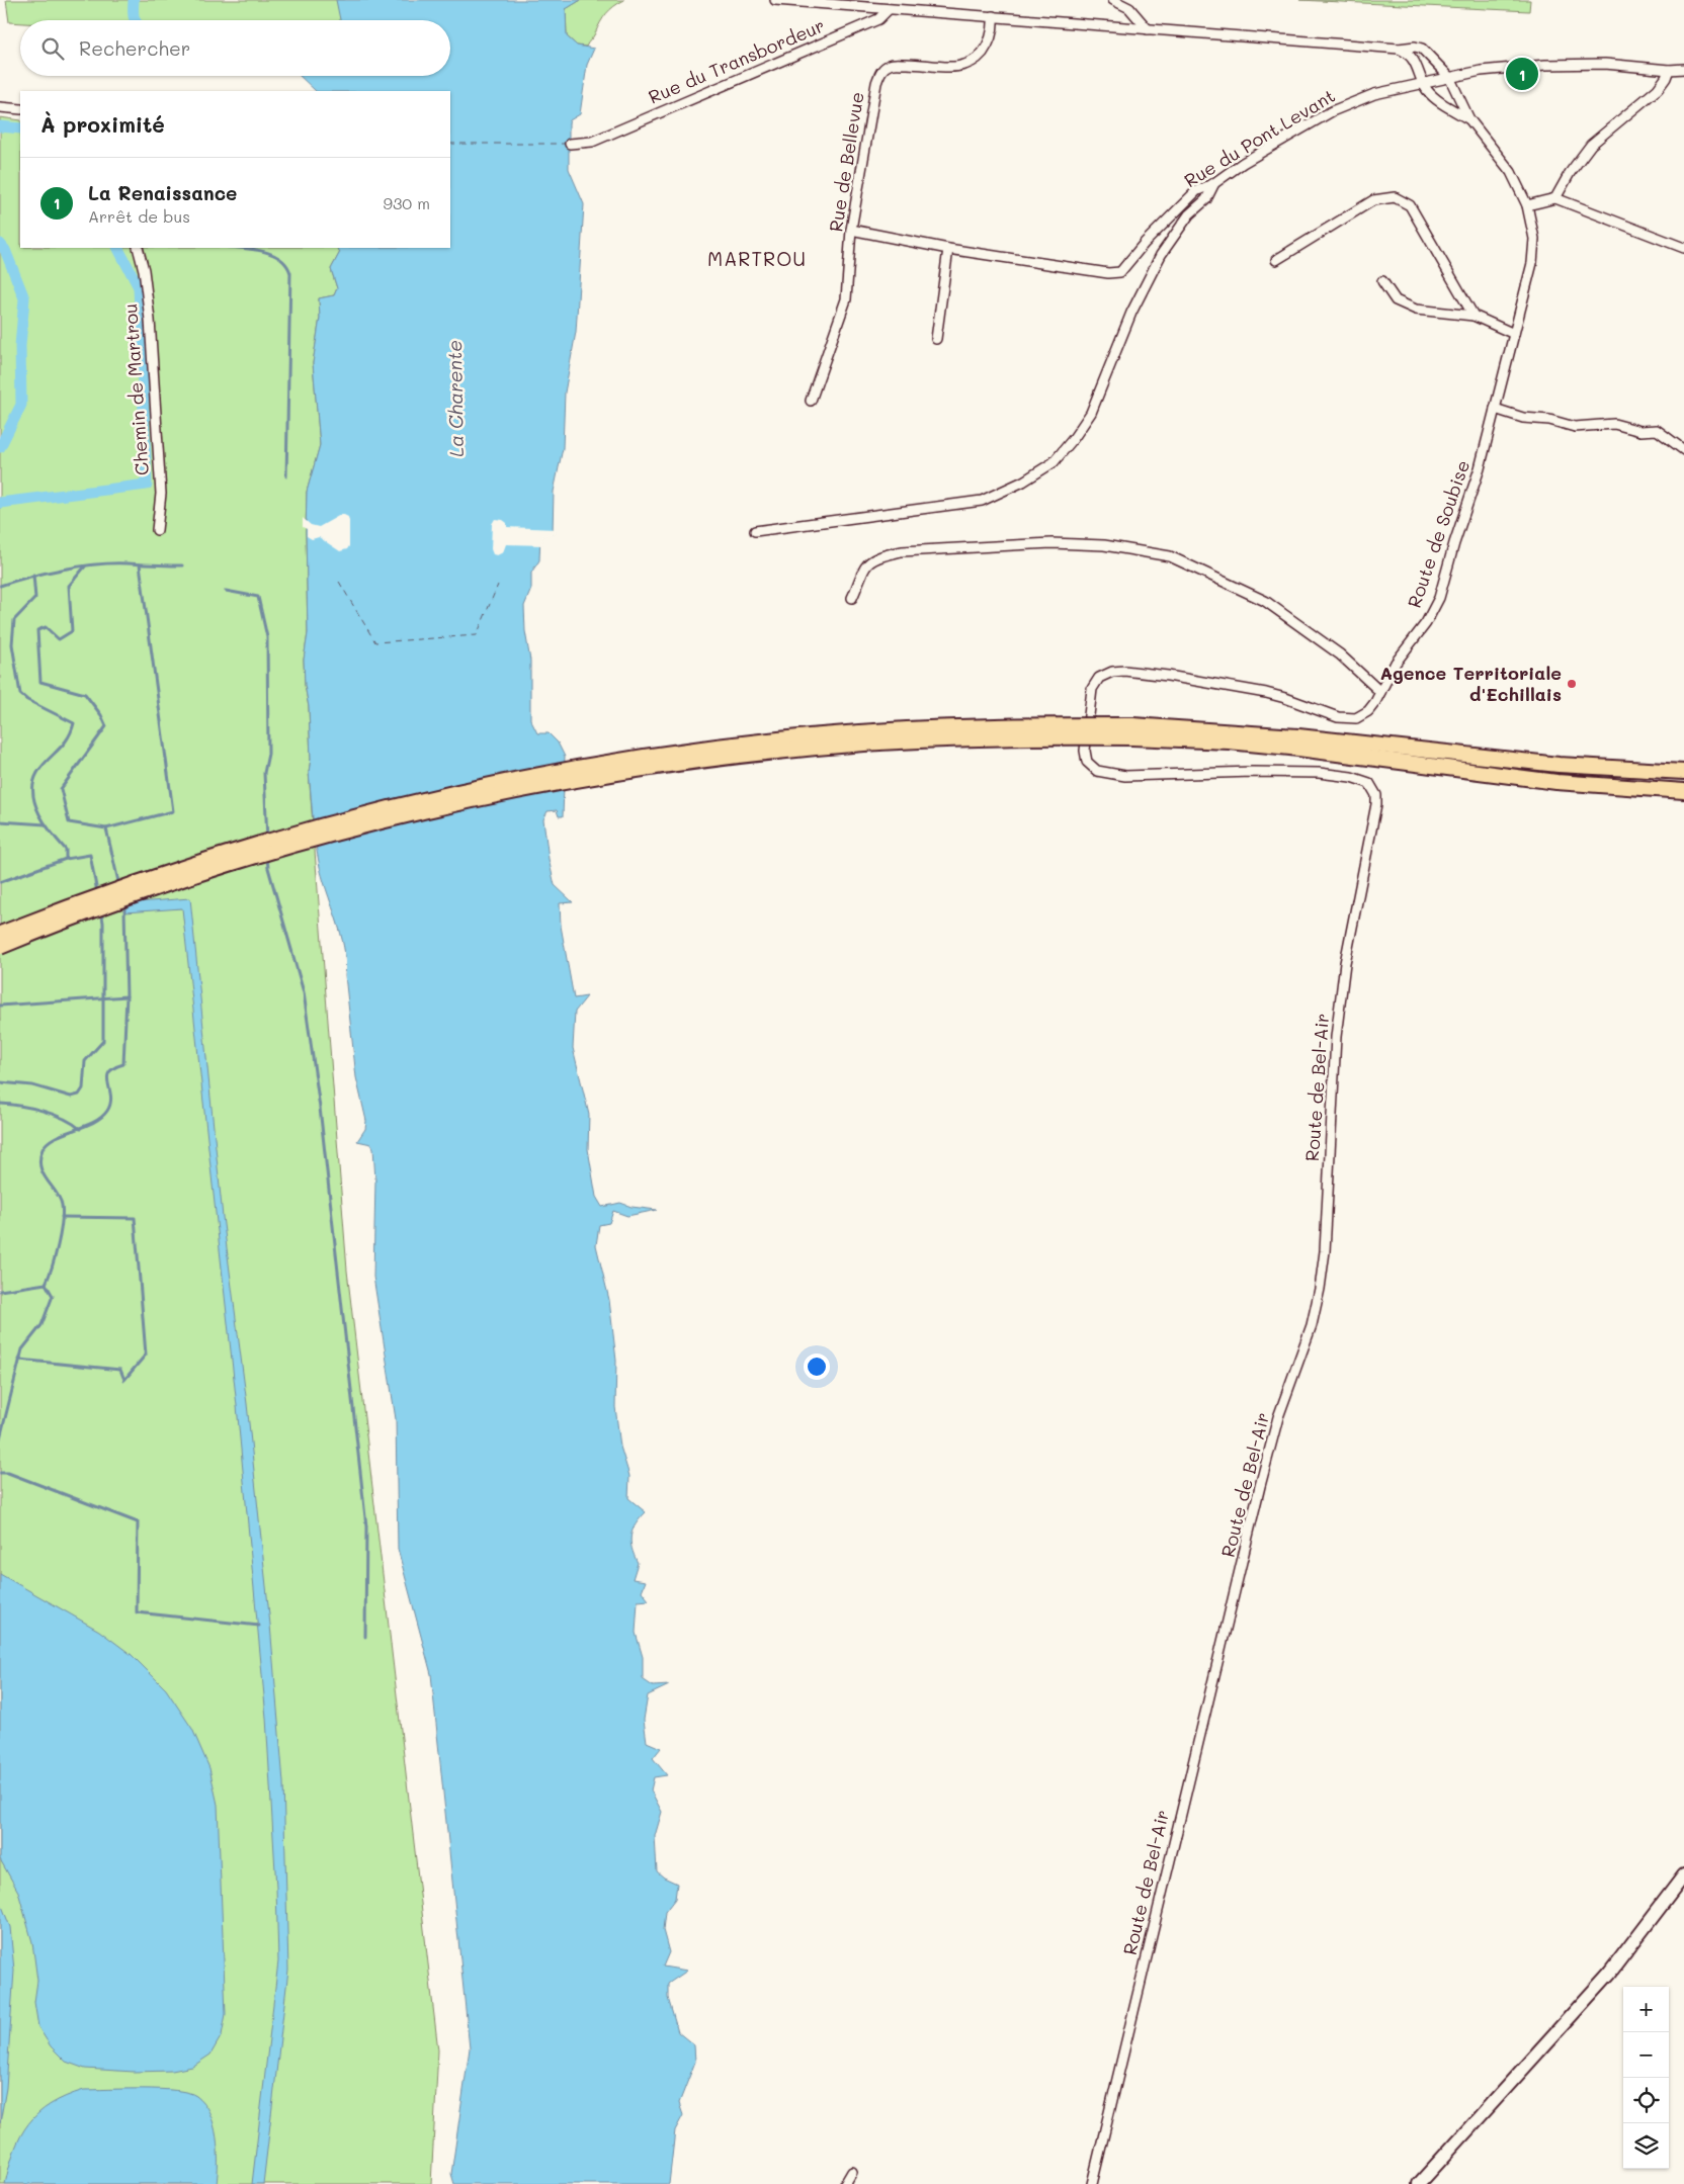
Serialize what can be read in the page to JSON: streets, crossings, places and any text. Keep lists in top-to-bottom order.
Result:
{
  "streets": {
    "street": [
      "Rue du Transbordeur",
      "Rue du Pont Levant",
      "Rue de Bellevue",
      "Chemin de Martrou",
      "Route de Soubise",
      "Route de Bel-Air"
    ]
  },
  "crossings": [
    ["Route de Soubise", "Route de Bel-Air"]
  ],
  "districts": ["MARTROU"],
  "water": ["La Charente"],
  "places": ["Agence Territoriale d'Echillais"],
  "page": {
    "search": "Rechercher",
    "pins": "1",
    "heading": "À proximité",
    "list": [
      {
        "mark": "1",
        "name": "La Renaissance",
        "note": "Arrêt de bus",
        "value": "930 m"
      }
    ],
    "map_buttons": ["+", "−"]
  }
}
